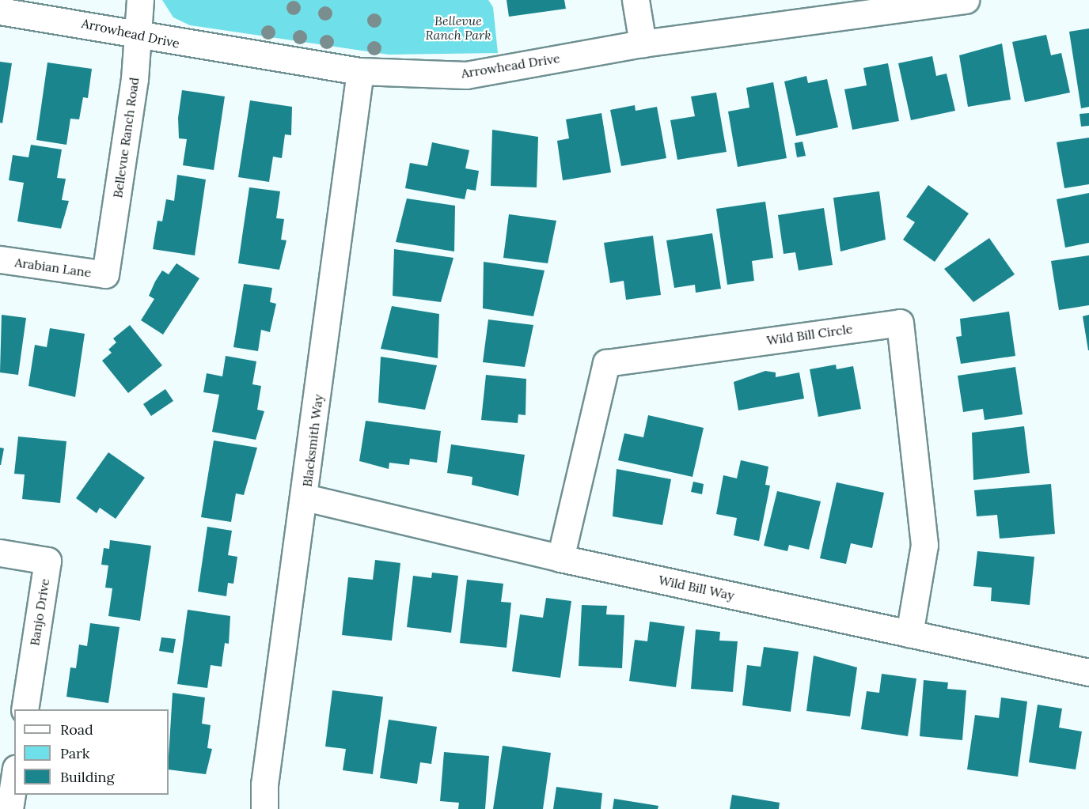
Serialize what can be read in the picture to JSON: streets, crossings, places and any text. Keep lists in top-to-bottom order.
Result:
{
  "streets": {
    "street": [
      "Arrowhead Drive",
      "Bellevue Ranch Road",
      "Arabian Lane",
      "Wild Bill Circle",
      "Blacksmith Way",
      "Wild Bill Way",
      "Banjo Drive"
    ]
  },
  "crossings": [
    ["Arrowhead Drive", "Bellevue Ranch Road"],
    ["Arrowhead Drive", "Blacksmith Way"],
    ["Bellevue Ranch Road", "Arabian Lane"],
    ["Wild Bill Circle", "Wild Bill Way"],
    ["Blacksmith Way", "Wild Bill Way"]
  ],
  "parks": ["Bellevue Ranch Park"],
  "legend": ["Road", "Park", "Building"]
}
